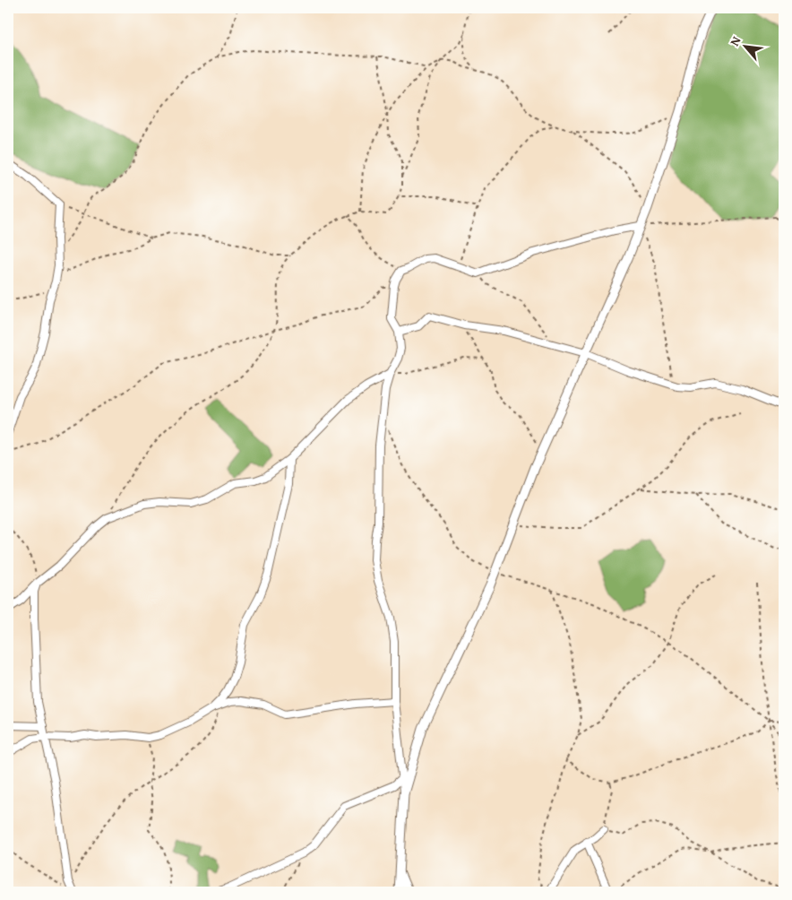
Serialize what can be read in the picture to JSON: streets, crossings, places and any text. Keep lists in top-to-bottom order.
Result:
{
  "north": "top left"
}
